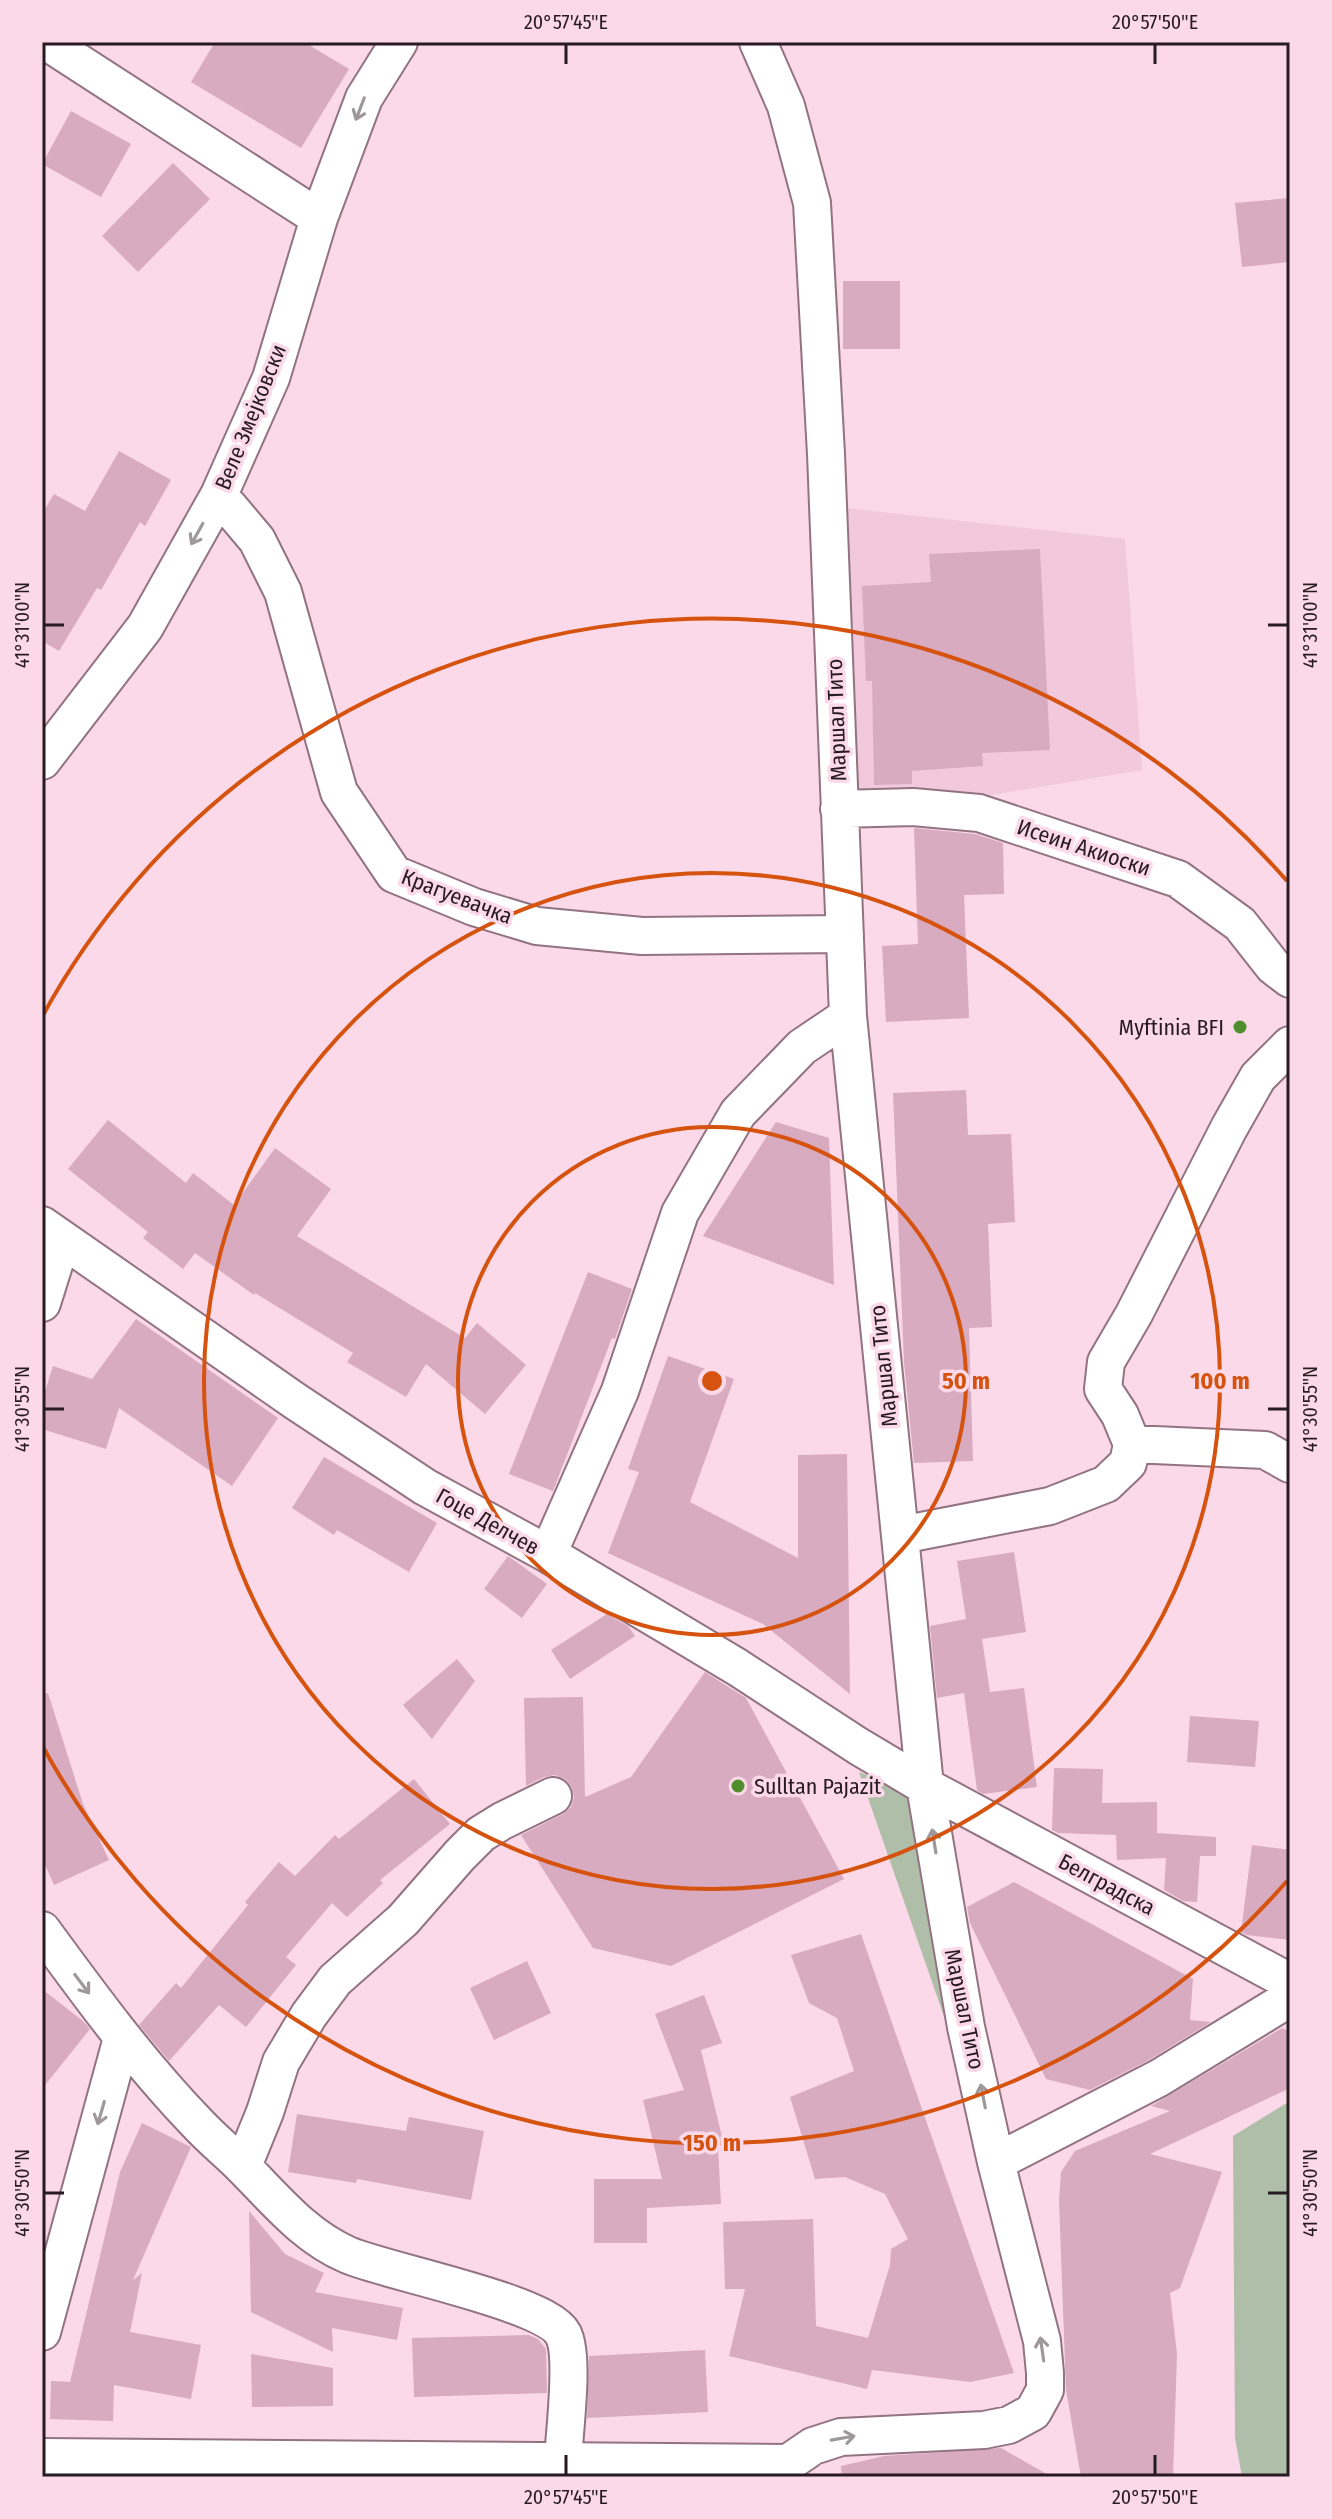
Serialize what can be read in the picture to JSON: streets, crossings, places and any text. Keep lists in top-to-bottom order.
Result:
{
  "streets": {
    "street": [
      "Веле Змејковски",
      "Маршал Тито",
      "Исеин Акиоски",
      "Крагуевачка",
      "Гоце Делчев",
      "Белградска"
    ]
  },
  "crossings": [
    ["Веле Змејковски", "Крагуевачка"],
    ["Маршал Тито", "Исеин Акиоски"],
    ["Маршал Тито", "Крагуевачка"],
    ["Маршал Тито", "Гоце Делчев"],
    ["Маршал Тито", "Белградска"],
    ["Гоце Делчев", "Белградска"]
  ],
  "one_way": ["Веле Змејковски"],
  "places": ["Myftinia BFI", "Sulltan Pajazit"],
  "coordinates": [
    "20°57'45\"E",
    "20°57'50\"E",
    "41°31'00\"N",
    "41°30'55\"N",
    "41°30'50\"N"
  ],
  "rings": ["50 m", "100 m", "150 m"]
}
